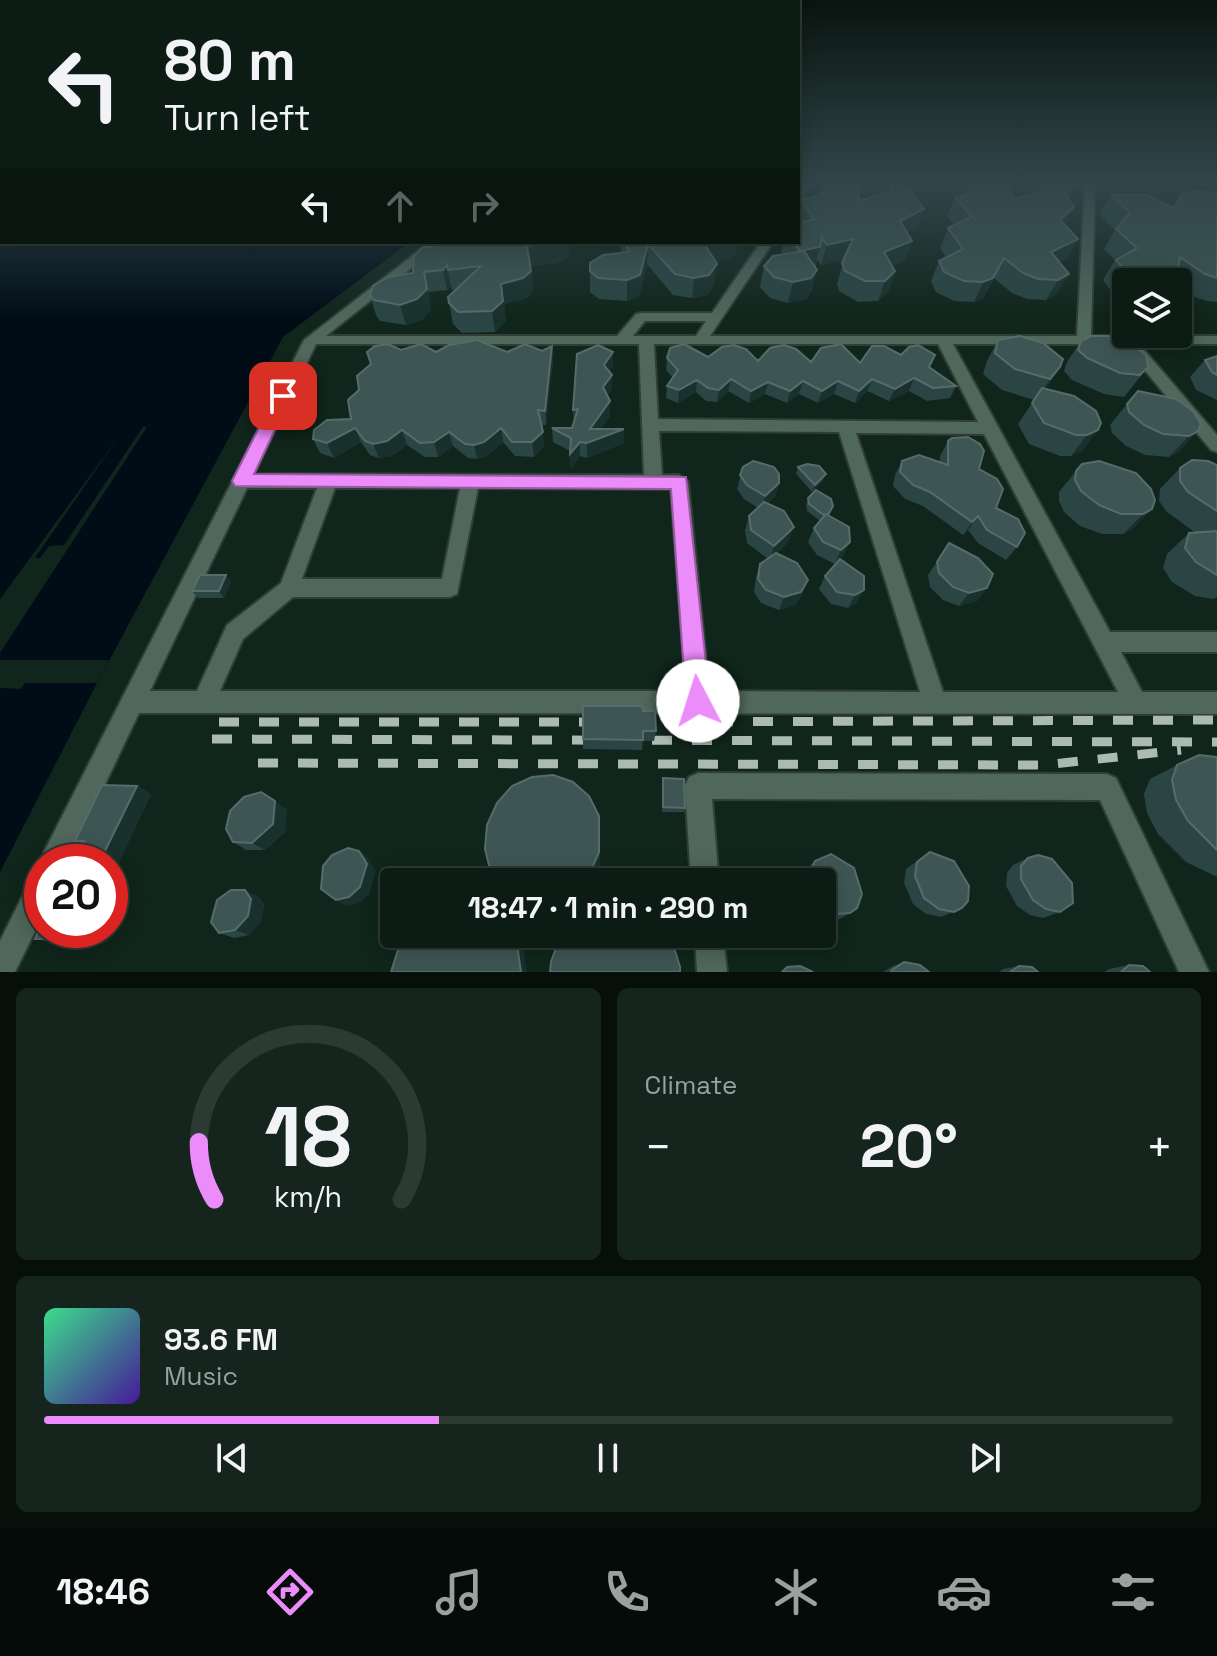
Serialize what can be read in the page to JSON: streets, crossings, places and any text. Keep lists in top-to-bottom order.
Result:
{
  "page": {
    "turn": ["80 m", "Turn left"],
    "limit": "20",
    "trip": "18:47 · 1 min · 290 m",
    "tile": "Climate",
    "heat": ["−", "20°", "+"],
    "song": ["93.6 FM", "Music"],
    "tabs": "18:46",
    "gauge": ["18", "km/h"]
  }
}
